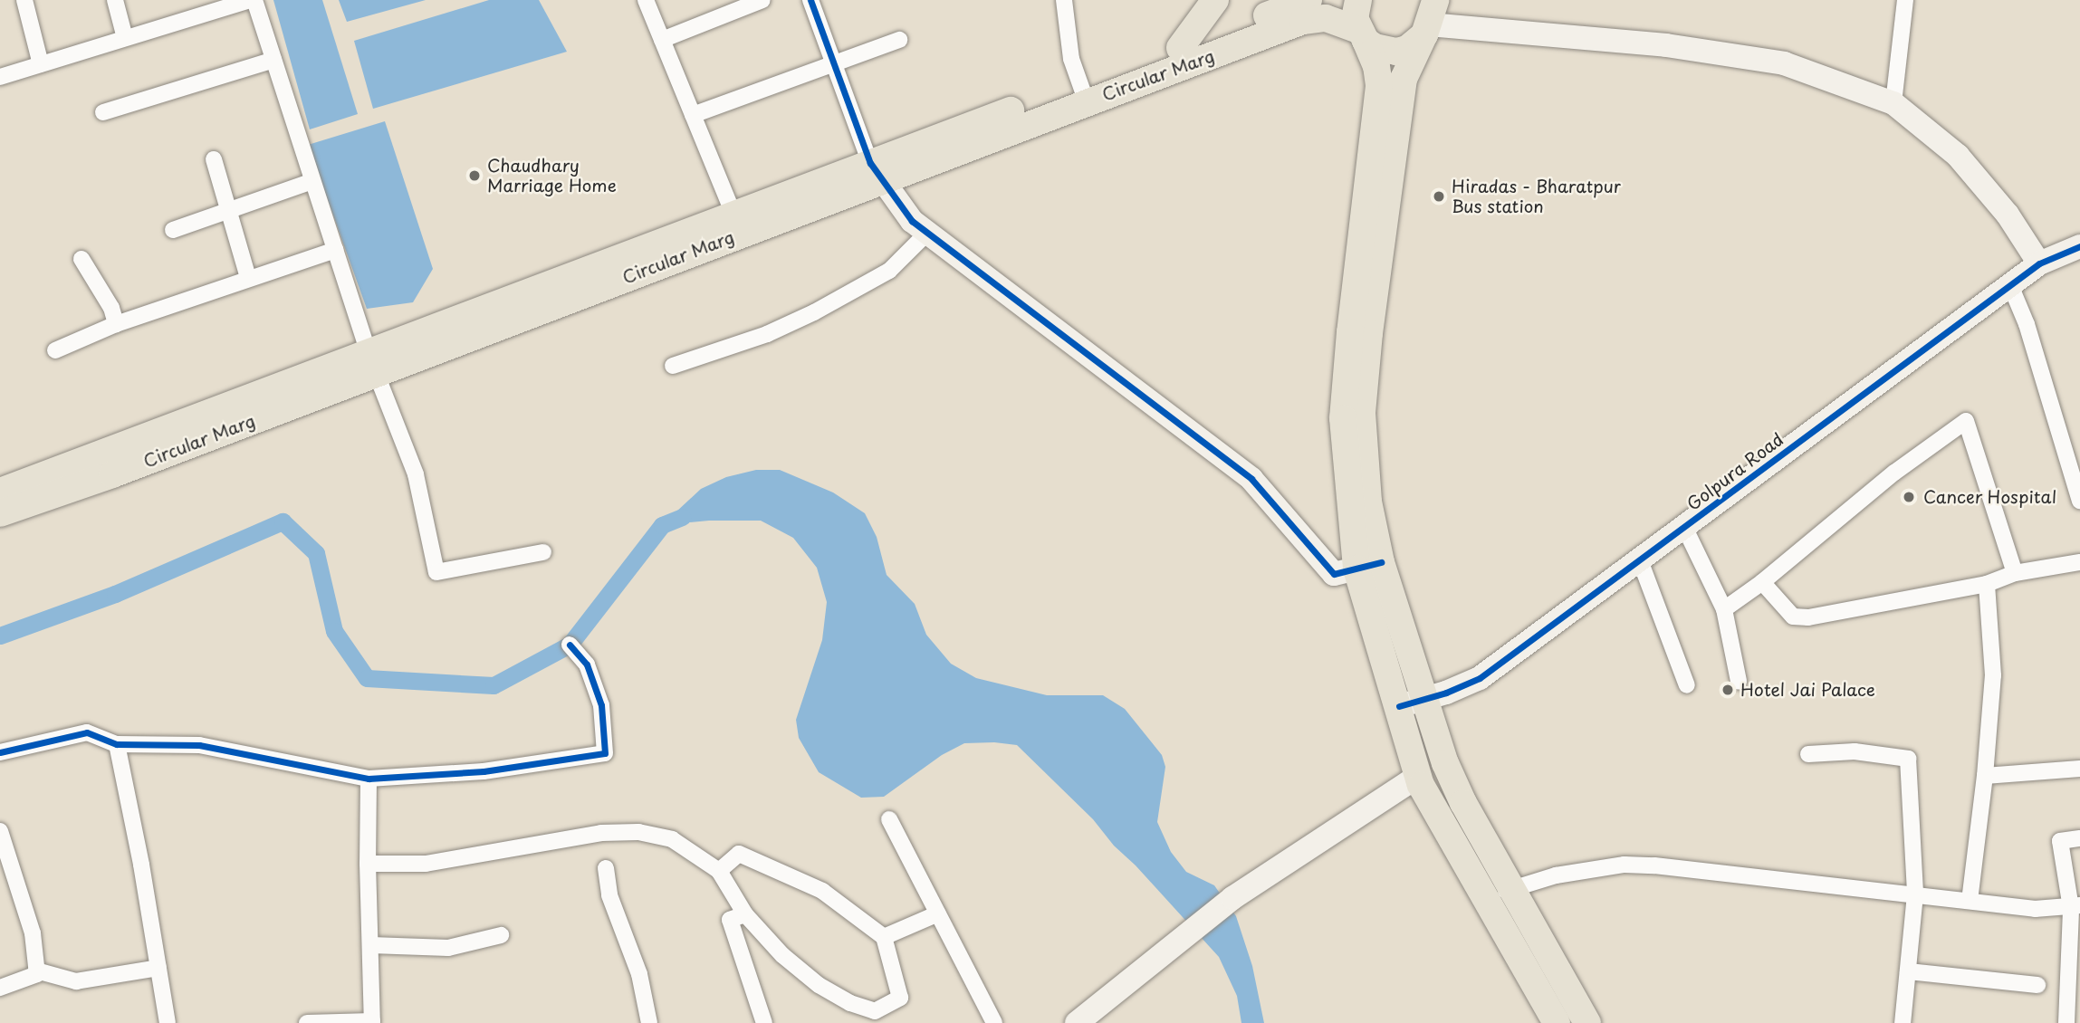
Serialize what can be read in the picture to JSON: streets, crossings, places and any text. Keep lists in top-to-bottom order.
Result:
{
  "streets": {
    "main road": ["Circular Marg"],
    "street": ["Golpura Road"]
  },
  "places": [
    "Chaudhary Marriage Home",
    "Hiradas - Bharatpur Bus station",
    "Cancer Hospital",
    "Hotel Jai Palace"
  ]
}
